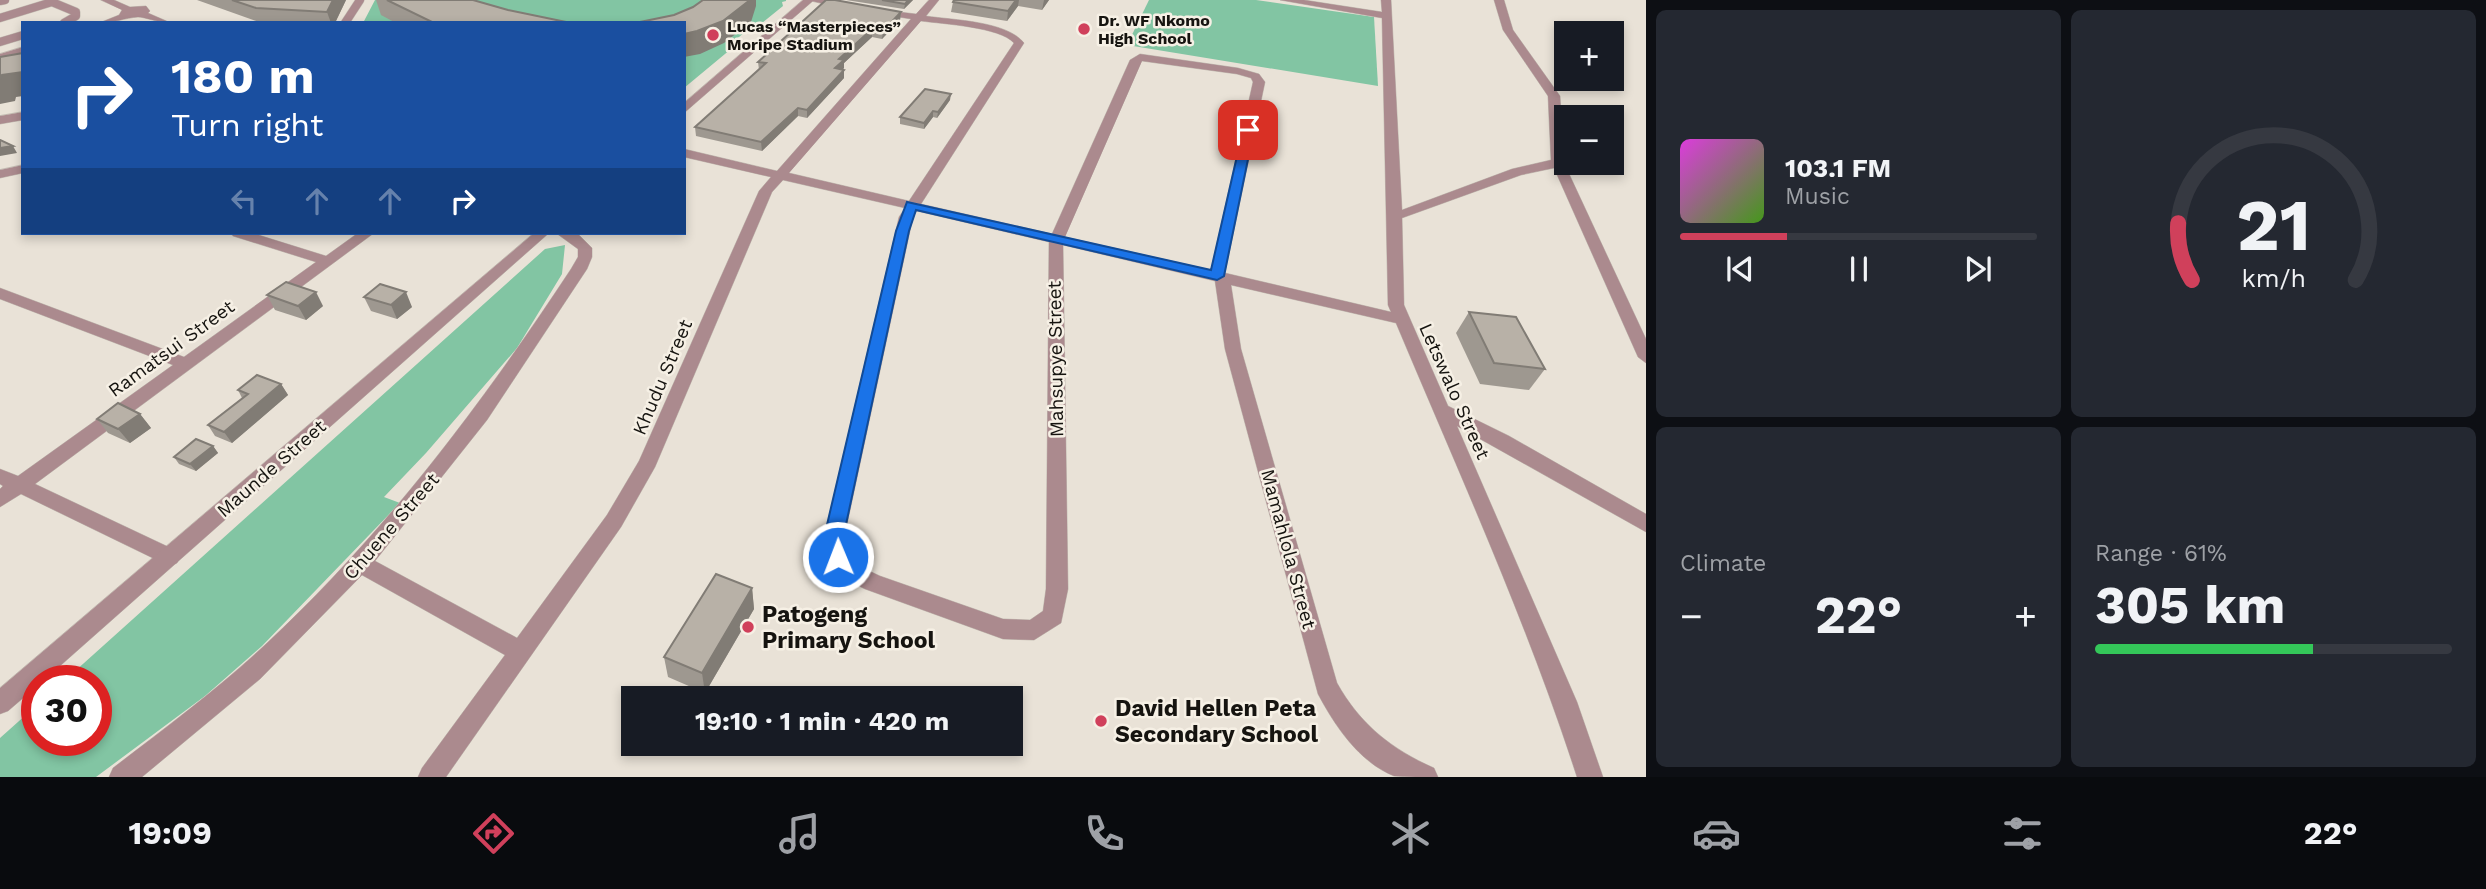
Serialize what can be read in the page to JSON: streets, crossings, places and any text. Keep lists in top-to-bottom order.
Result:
{
  "streets": {
    "street": [
      "Ramatsui Street",
      "Mahsupye Street",
      "Khudu Street",
      "Letswalo Street",
      "Maunde Street",
      "Chuene Street",
      "Mamahlola Street"
    ]
  },
  "crossings": [
    ["Mahsupye Street", "Mamahlola Street"]
  ],
  "places": [
    "Dr. WF Nkomo High School",
    "Lucas “Masterpieces” Moripe Stadium",
    "Patogeng Primary School",
    "David Hellen Peta Secondary School"
  ],
  "page": {
    "map_buttons": ["+", "−"],
    "turn": ["180 m", "Turn right"],
    "song": ["103.1 FM", "Music"],
    "tile": [
      "Climate",
      ["Range · 61%", "305 km"]
    ],
    "heat": ["−", "22°", "+"],
    "limit": "30",
    "trip": "19:10 · 1 min · 420 m",
    "tabs": ["19:09", "22°"],
    "gauge": ["21", "km/h"]
  }
}
